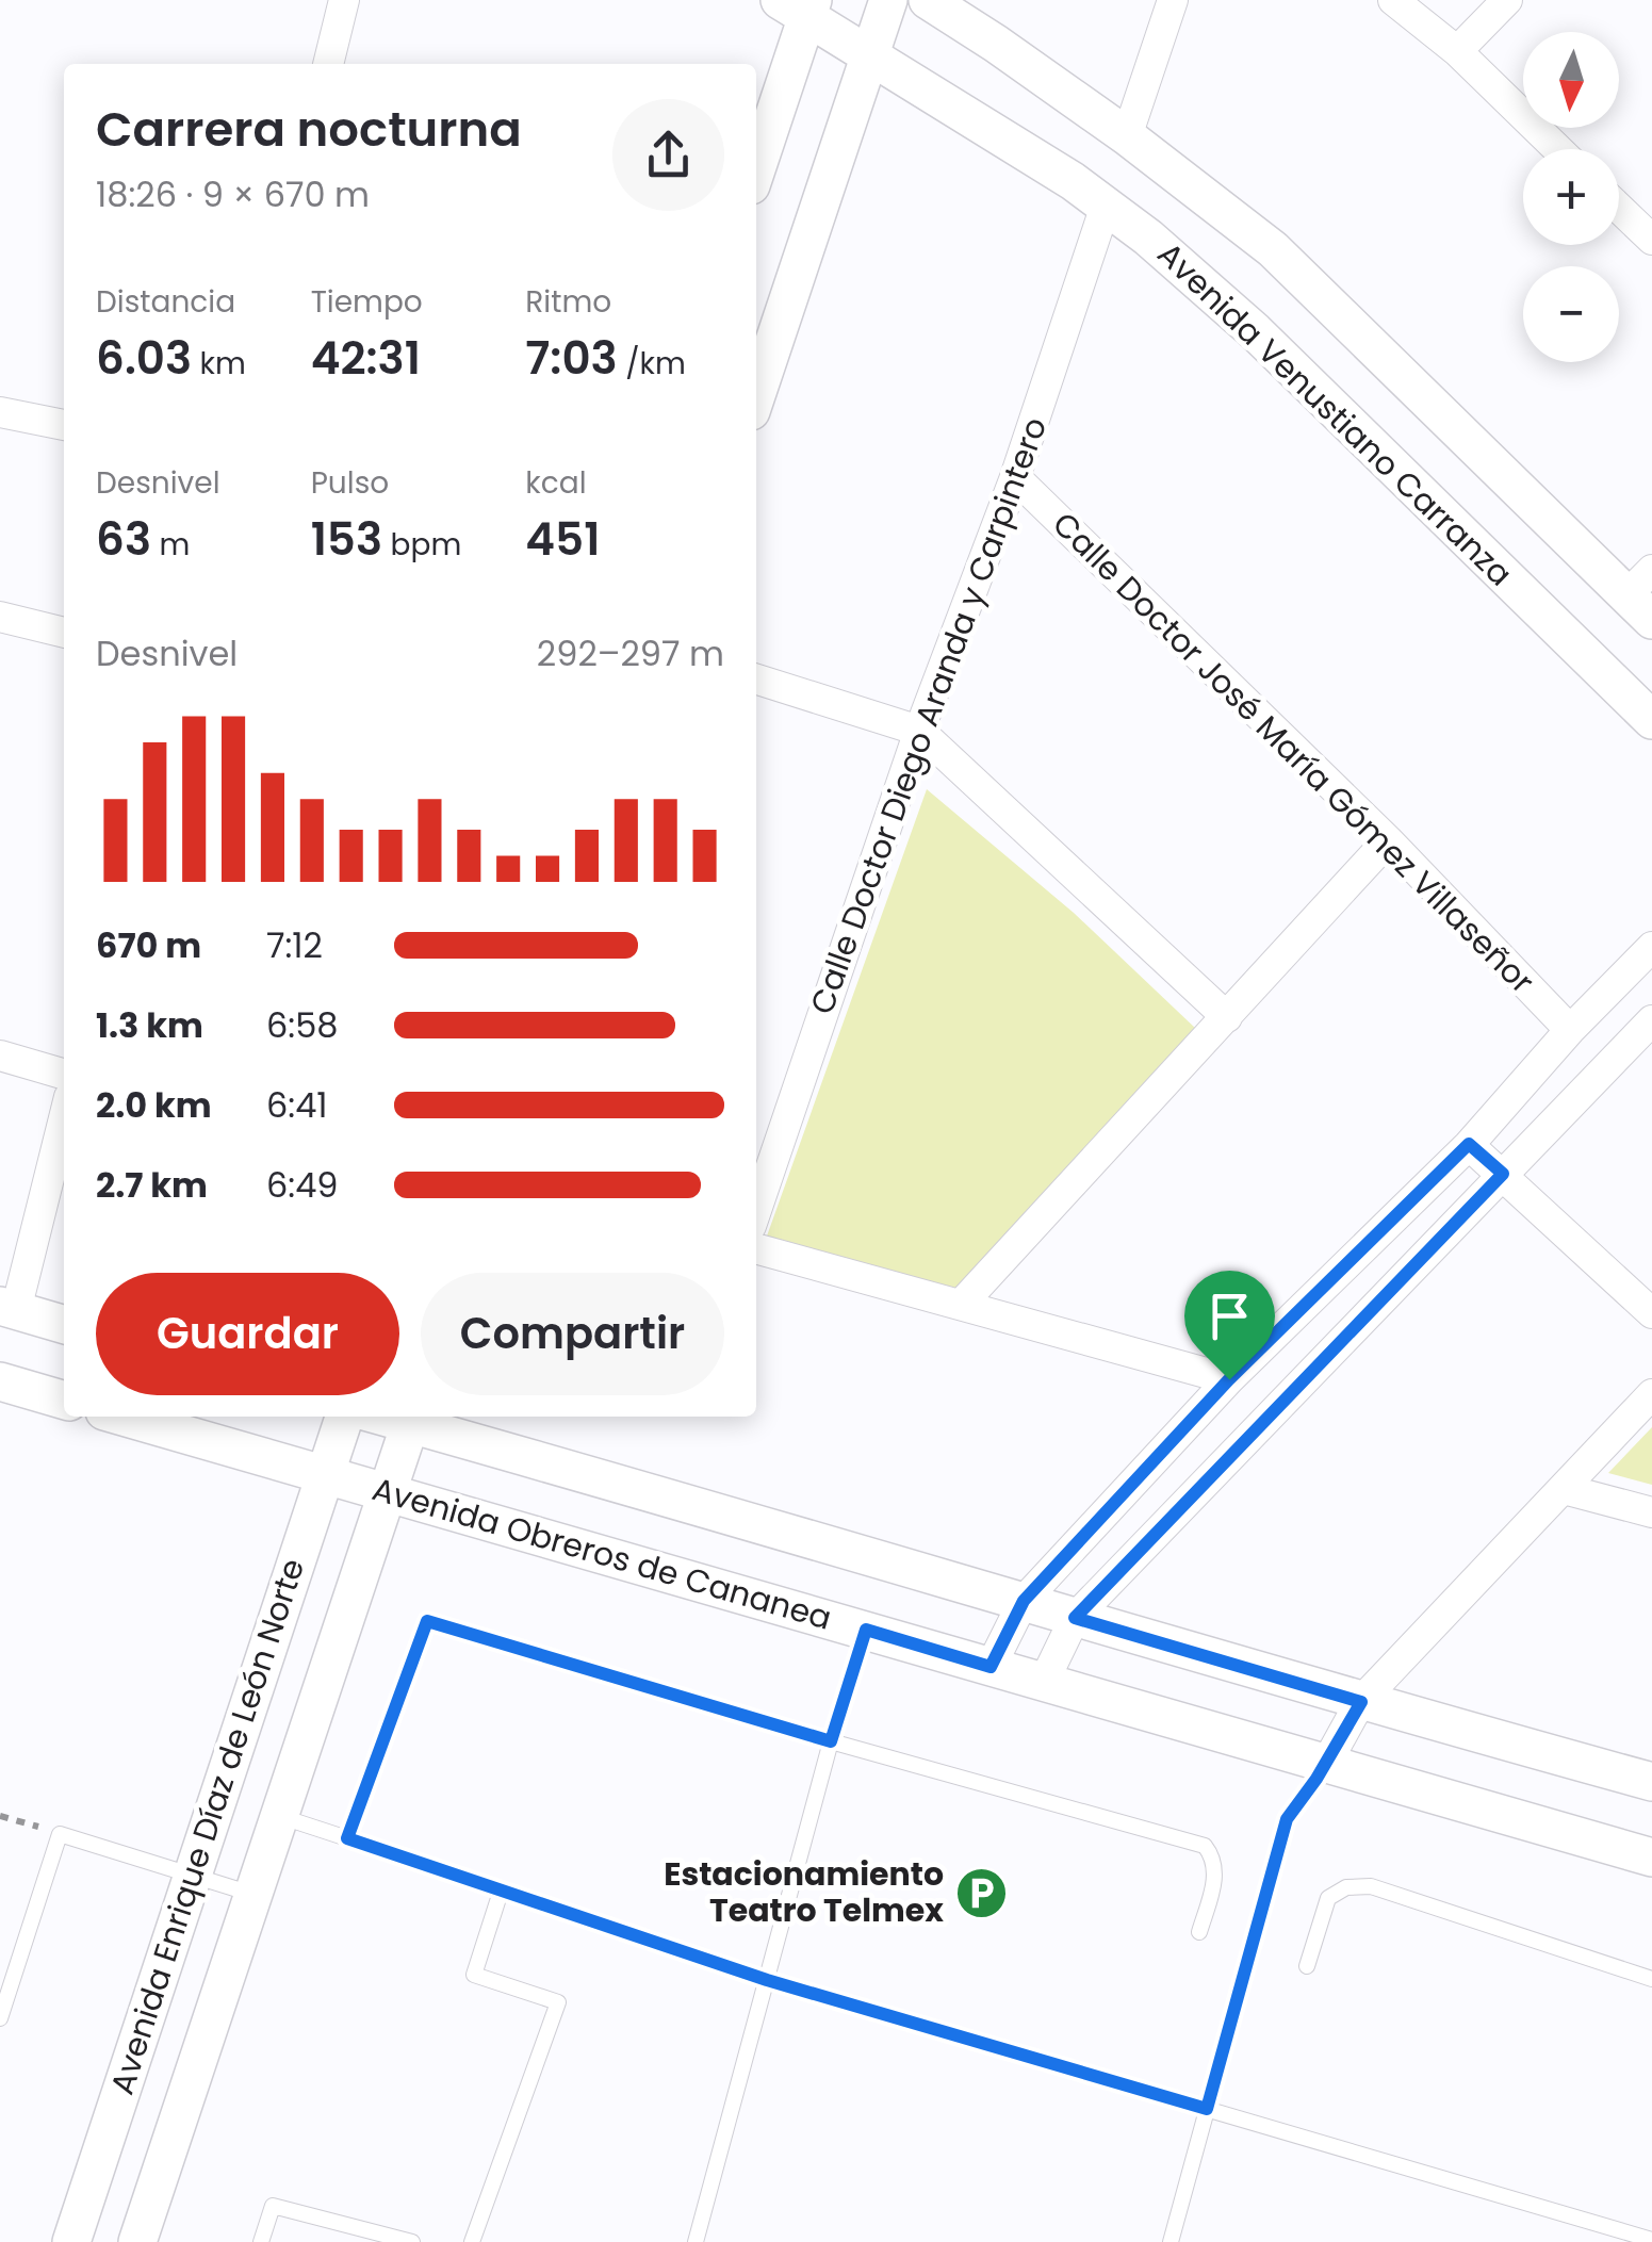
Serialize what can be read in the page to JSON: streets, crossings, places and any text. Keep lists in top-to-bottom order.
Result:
{
  "streets": {
    "street": [
      "Avenida Venustiano Carranza",
      "Calle Doctor Diego Aranda y Carpintero",
      "Calle Doctor José María Gómez Villaseñor",
      "Avenida Obreros de Cananea",
      "Avenida Enrique Díaz de León Norte"
    ]
  },
  "crossings": [
    ["Avenida Venustiano Carranza", "Calle Doctor Diego Aranda y Carpintero"],
    ["Calle Doctor Diego Aranda y Carpintero", "Calle Doctor José María Gómez Villaseñor"],
    ["Avenida Obreros de Cananea", "Avenida Enrique Díaz de León Norte"]
  ],
  "places": {
    "parking": ["Estacionamiento Teatro Telmex"]
  },
  "north": "bottom",
  "page": {
    "map_buttons": ["+", "−"],
    "heading": ["Carrera nocturna", "18:26 · 9 × 670 m"],
    "stats": [
      ["Distancia", "6.03 km"],
      ["Tiempo", "42:31"],
      ["Ritmo", "7:03 /km"],
      ["Desnivel", "63 m"],
      ["Pulso", "153 bpm"],
      ["kcal", "451"]
    ],
    "chart": ["Desnivel", "292–297 m"],
    "list": [
      {
        "name": "670 m",
        "note": "7:12"
      },
      {
        "name": "1.3 km",
        "note": "6:58"
      },
      {
        "name": "2.0 km",
        "note": "6:41"
      },
      {
        "name": "2.7 km",
        "note": "6:49"
      }
    ],
    "buttons": ["Guardar", "Compartir"]
  }
}
